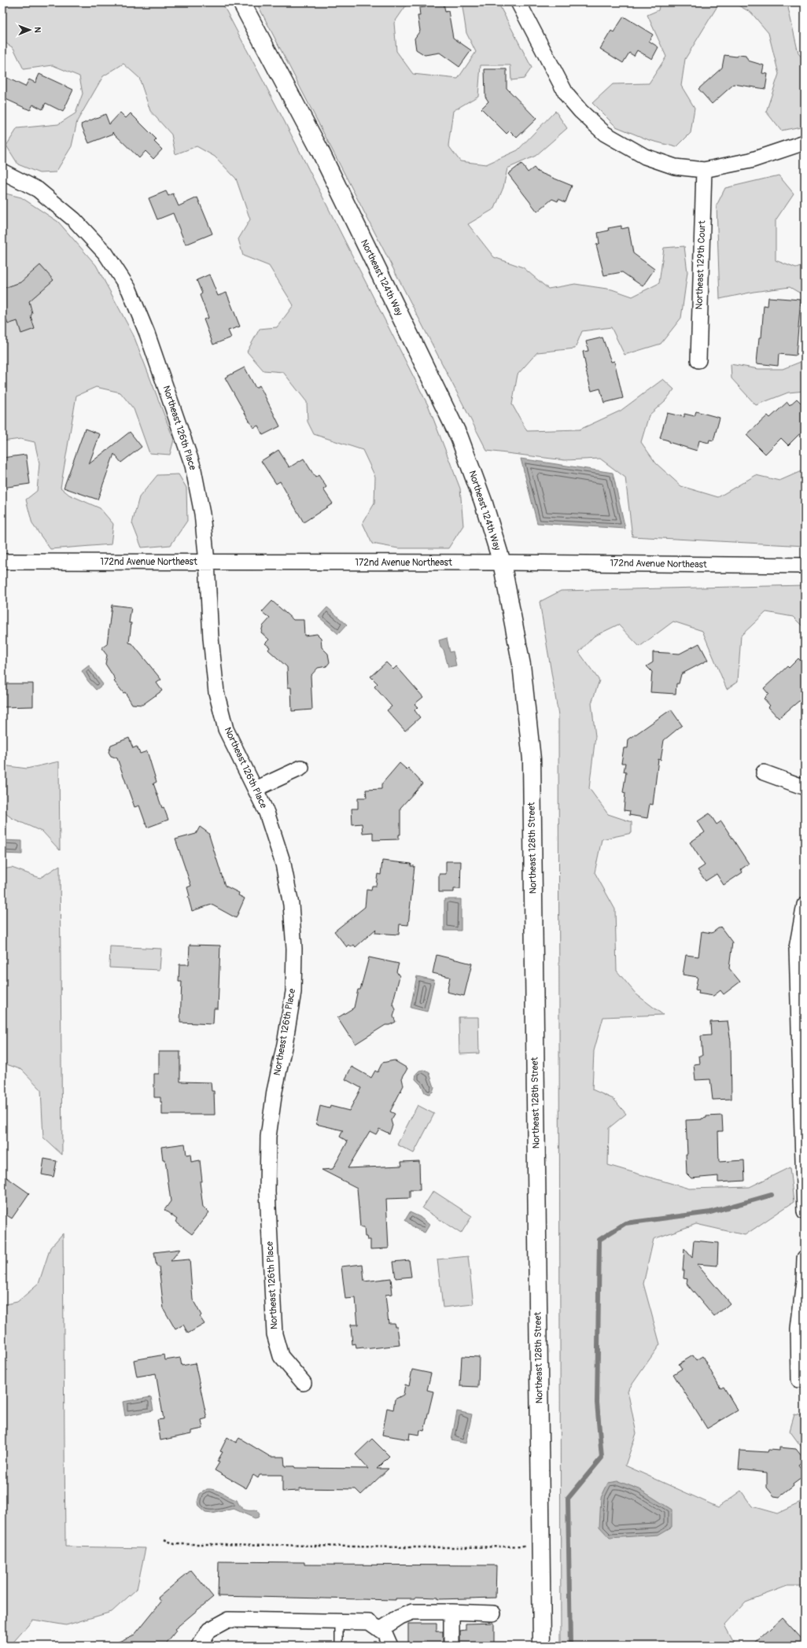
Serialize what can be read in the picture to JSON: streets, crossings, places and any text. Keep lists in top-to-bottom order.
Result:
{
  "streets": {
    "street": [
      "Northeast 129th Court",
      "Northeast 124th Way",
      "Northeast 126th Place",
      "172nd Avenue Northeast",
      "Northeast 128th Street"
    ]
  },
  "crossings": [
    ["Northeast 124th Way", "172nd Avenue Northeast"],
    ["Northeast 124th Way", "Northeast 128th Street"],
    ["Northeast 126th Place", "172nd Avenue Northeast"],
    ["172nd Avenue Northeast", "Northeast 128th Street"]
  ],
  "north": "right"
}
